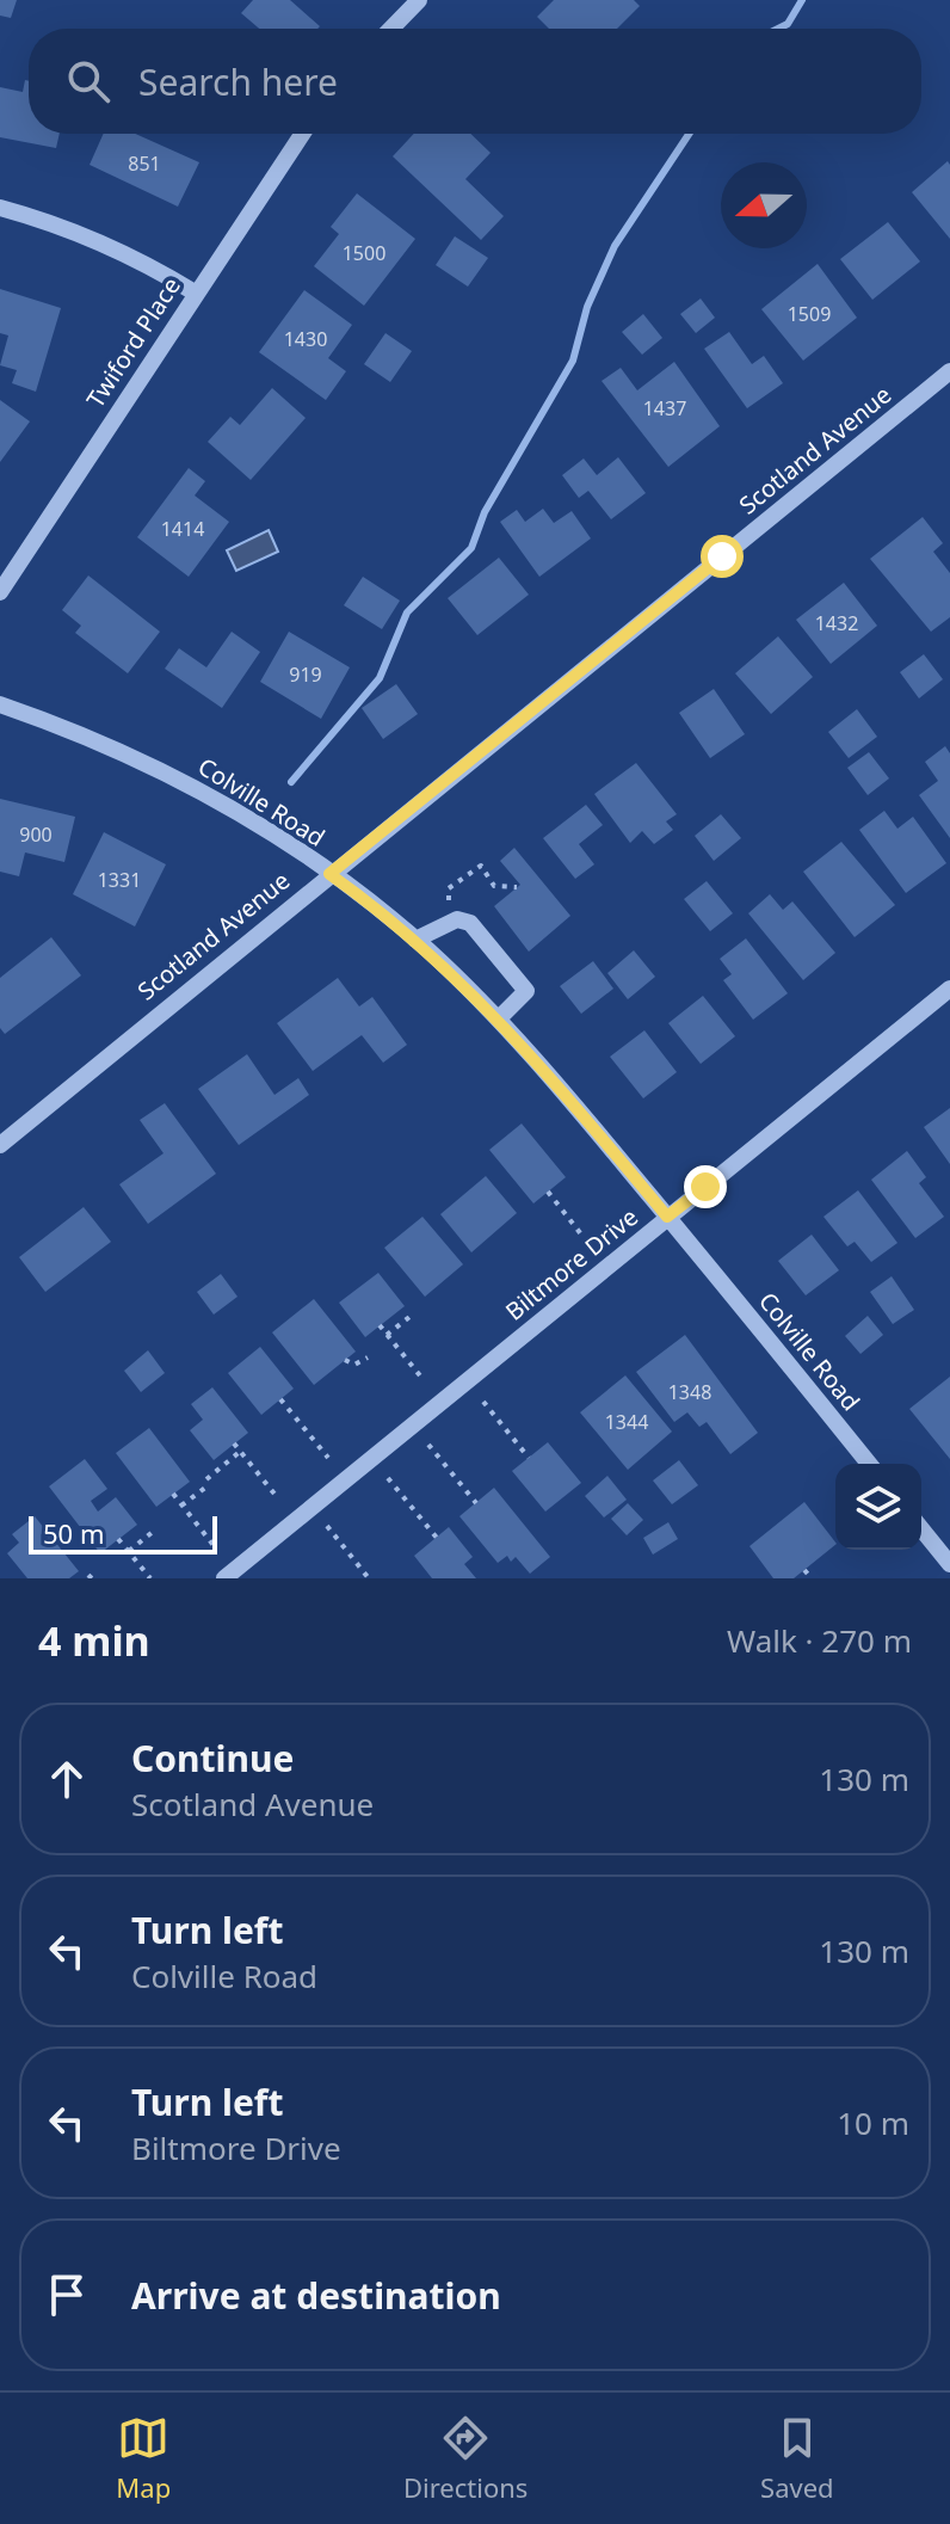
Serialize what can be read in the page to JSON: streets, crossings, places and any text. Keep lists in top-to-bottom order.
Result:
{
  "streets": {
    "street": [
      "Twiford Place",
      "Scotland Avenue",
      "Colville Road",
      "Biltmore Drive"
    ]
  },
  "crossings": [
    ["Scotland Avenue", "Colville Road"],
    ["Colville Road", "Biltmore Drive"]
  ],
  "house_numbers": [
    "851",
    "1500",
    "1509",
    "1430",
    "1437",
    "1414",
    "1432",
    "919",
    "900",
    "1331",
    "1348",
    "1344"
  ],
  "scale_bar": "50 m",
  "north": "left",
  "page": {
    "search": "Search here",
    "scale": "50 m",
    "heading": ["4 min", "Walk · 270 m"],
    "list": [
      ["Continue", "Scotland Avenue", "130 m"],
      ["Turn left", "Colville Road", "130 m"],
      ["Turn left", "Biltmore Drive", "10 m"],
      "Arrive at destination"
    ],
    "nav": ["Map", "Directions", "Saved"]
  }
}
